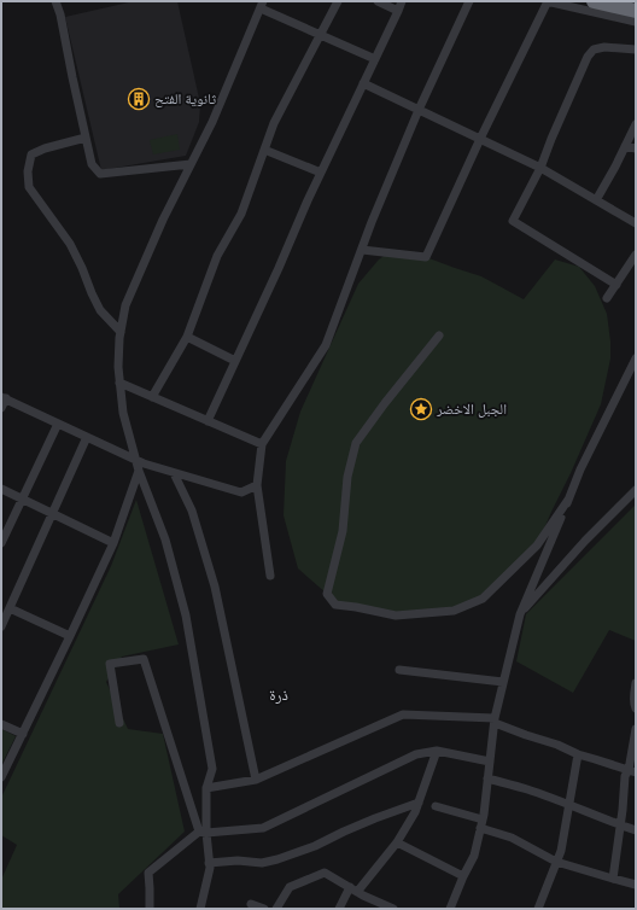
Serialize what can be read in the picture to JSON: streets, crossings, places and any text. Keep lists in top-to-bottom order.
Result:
{
  "districts": ["ذرة"],
  "places": {
    "building": ["ثانوية الفتح"],
    "place": ["الجبل الاخضر"]
  }
}
